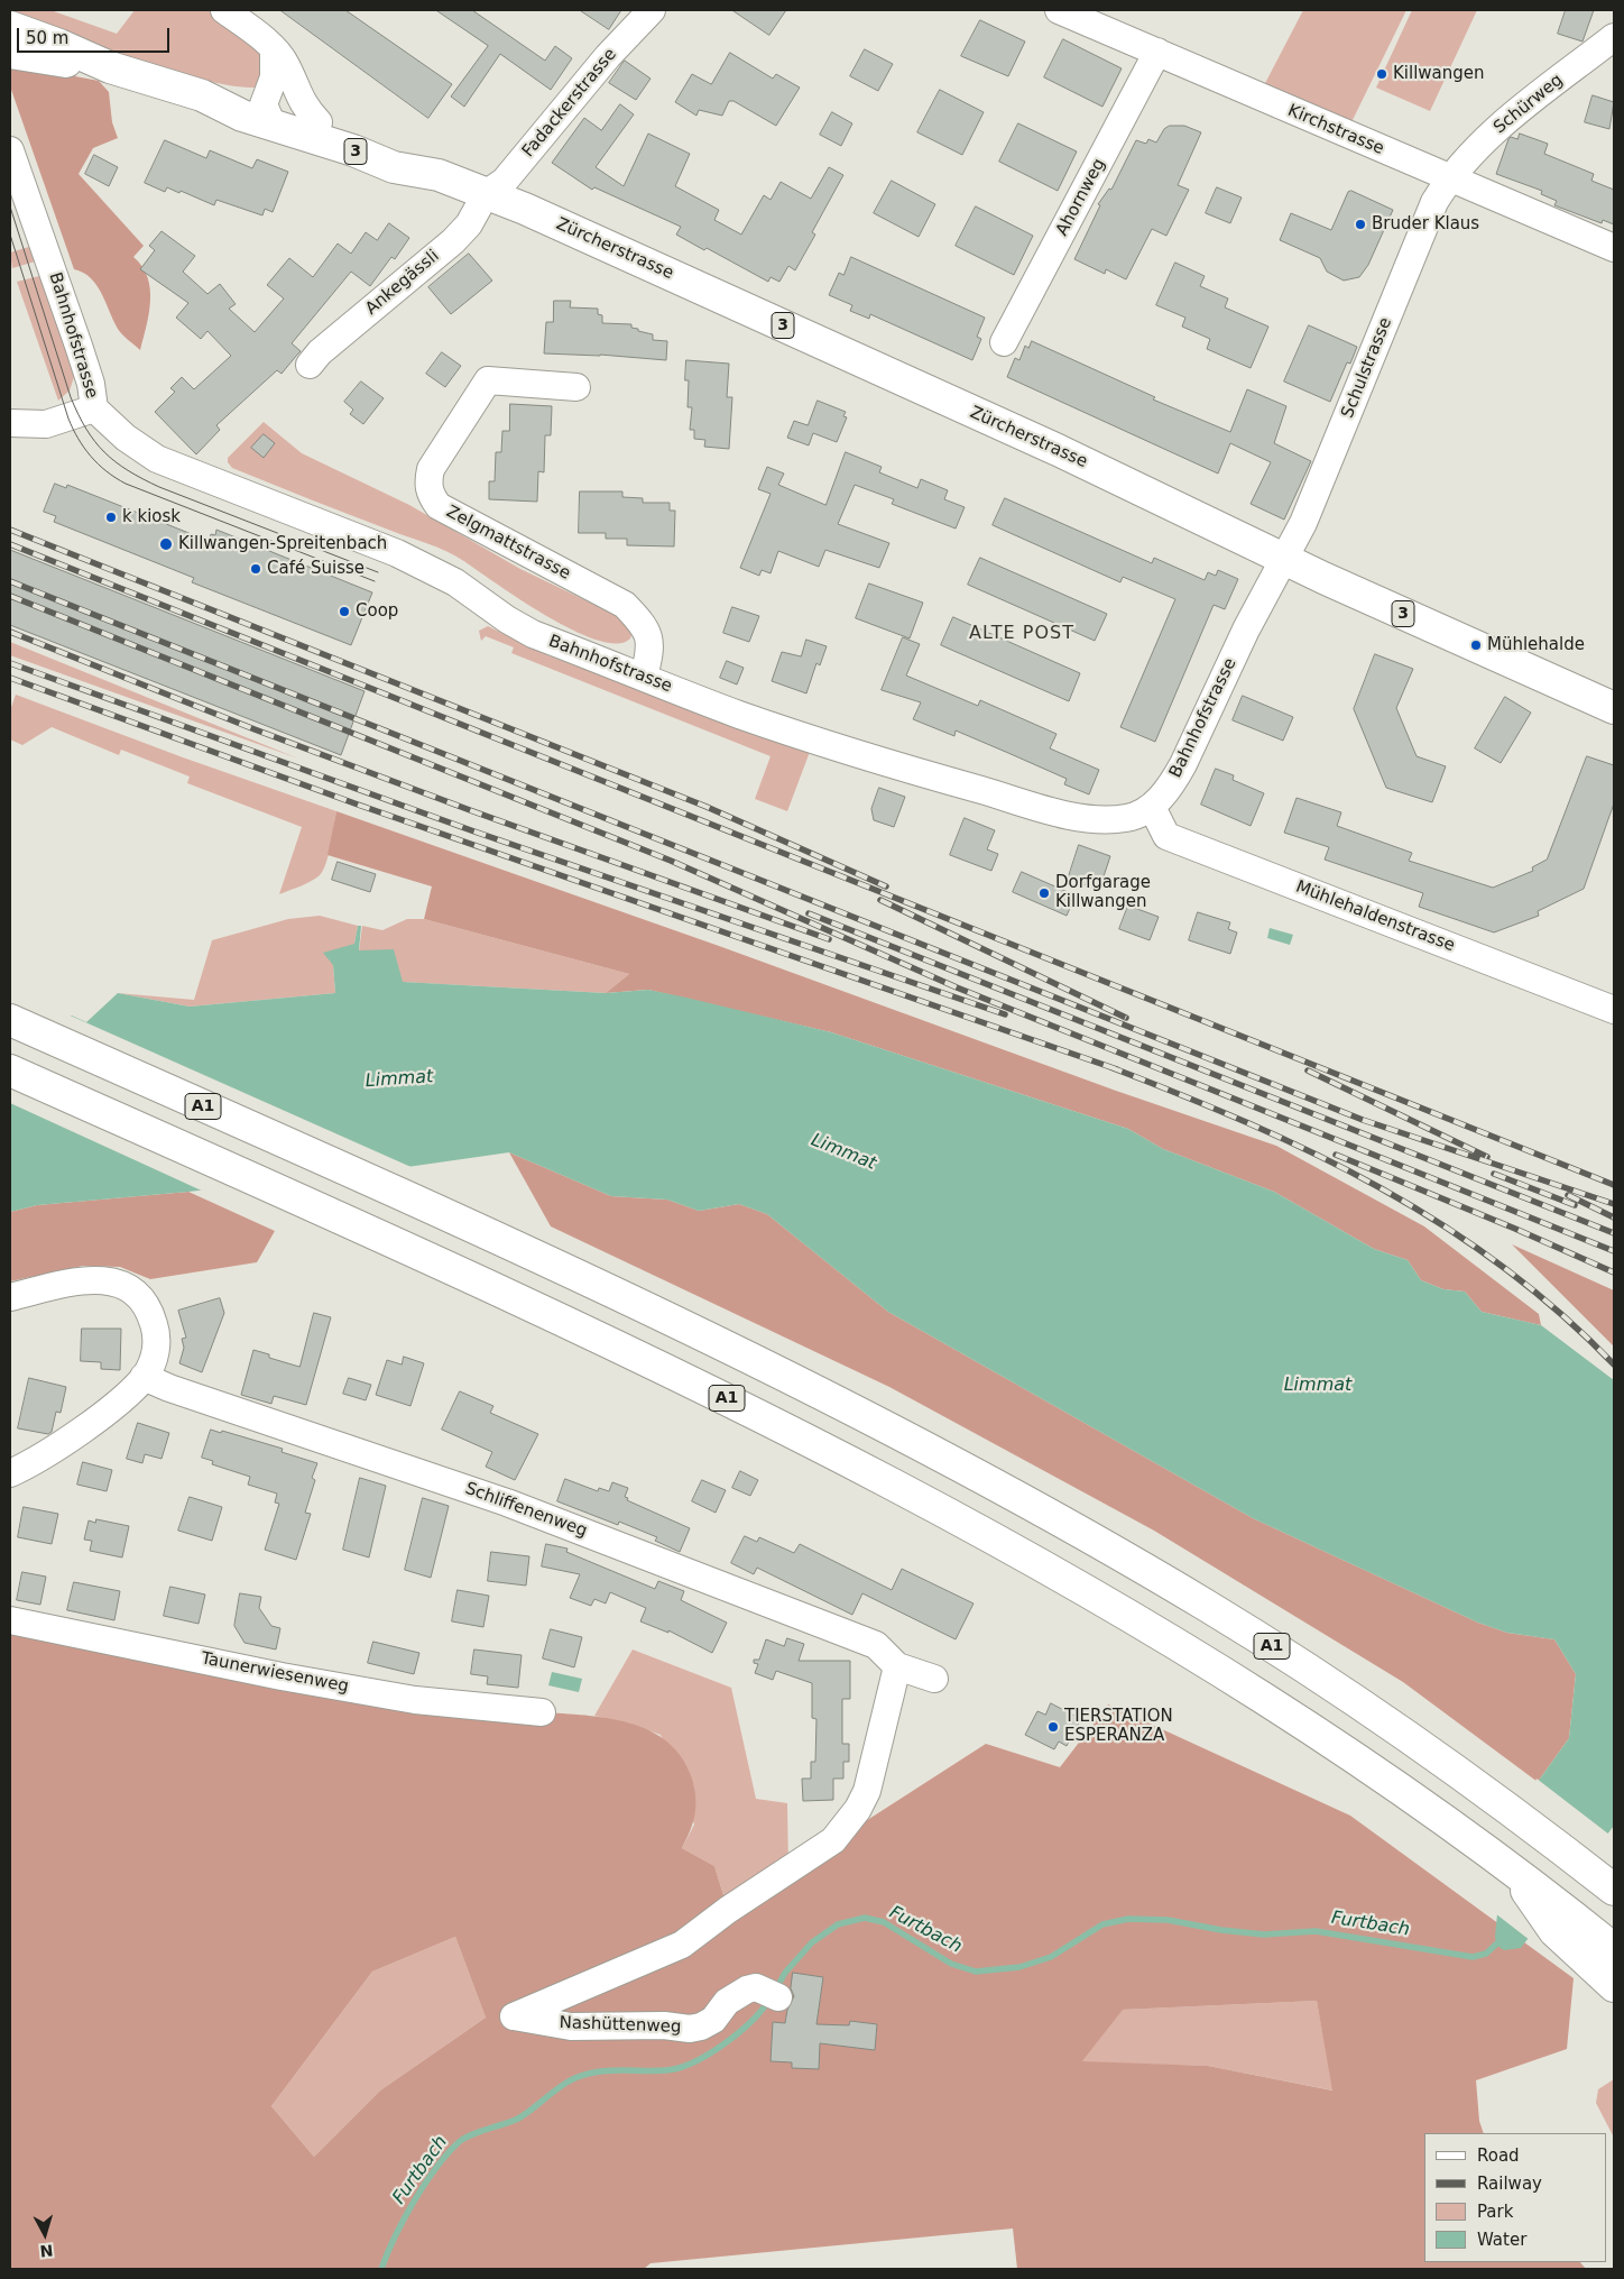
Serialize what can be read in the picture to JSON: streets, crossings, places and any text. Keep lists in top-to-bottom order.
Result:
{
  "streets": {
    "main road": ["3", "Zürcherstrasse", "A1"],
    "street": [
      "Fadackerstrasse",
      "Schürweg",
      "Kirchstrasse",
      "Ahornweg",
      "Ankegässli",
      "Bahnhofstrasse",
      "Schulstrasse",
      "Zelgmattstrasse",
      "Mühlehaldenstrasse",
      "Schliffenenweg",
      "Taunerwiesenweg",
      "Nashüttenweg"
    ]
  },
  "crossings": [
    ["Fadackerstrasse", "Zürcherstrasse"],
    ["Fadackerstrasse", "Ankegässli"],
    ["Schürweg", "Kirchstrasse"],
    ["Schürweg", "Schulstrasse"],
    ["Kirchstrasse", "Ahornweg"],
    ["Kirchstrasse", "Schulstrasse"],
    ["Zürcherstrasse", "Ankegässli"],
    ["Zürcherstrasse", "Bahnhofstrasse"],
    ["Zürcherstrasse", "Schulstrasse"],
    ["Bahnhofstrasse", "Schulstrasse"],
    ["Bahnhofstrasse", "Zelgmattstrasse"],
    ["Bahnhofstrasse", "Mühlehaldenstrasse"],
    ["Schliffenenweg", "Nashüttenweg"]
  ],
  "districts": ["ALTE POST"],
  "water": ["Limmat", "Furtbach"],
  "places": [
    "Killwangen",
    "Bruder Klaus",
    "k kiosk",
    "Killwangen-Spreitenbach",
    "Café Suisse",
    "Coop",
    "Mühlehalde",
    "Dorfgarage Killwangen",
    "TIERSTATION ESPERANZA"
  ],
  "legend": [
    "Road",
    "Railway",
    "Park",
    "Water"
  ],
  "scale_bar": "50 m",
  "north": "bottom"
}
